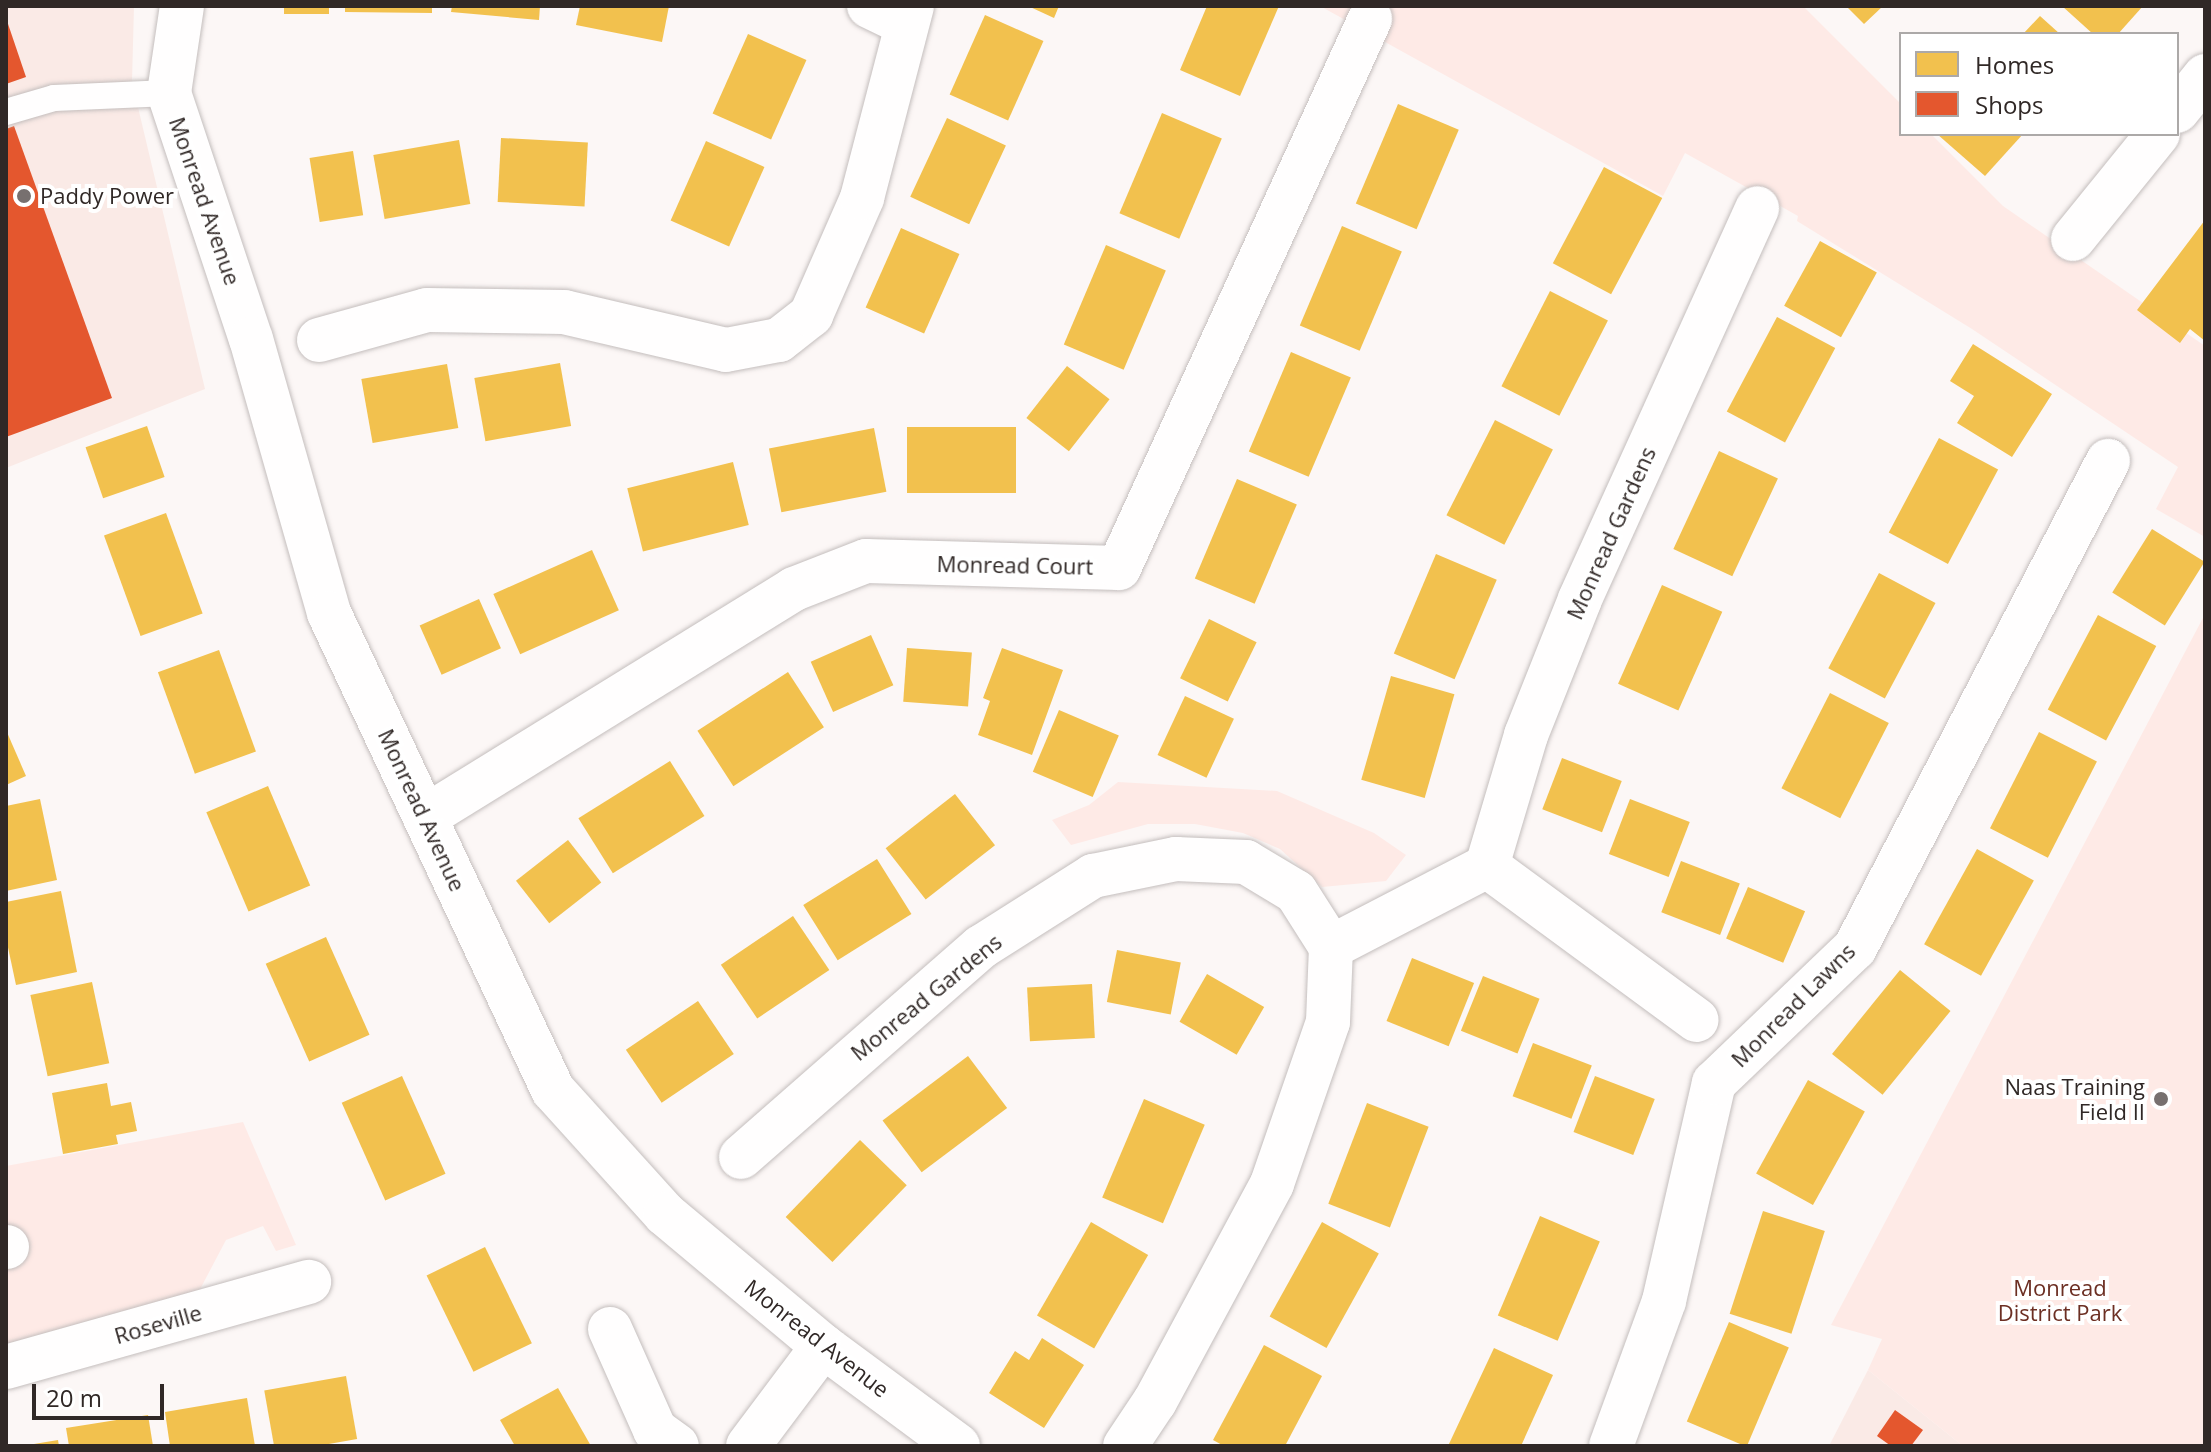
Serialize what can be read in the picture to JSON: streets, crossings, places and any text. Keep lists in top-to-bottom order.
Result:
{
  "streets": {
    "street": [
      "Monread Avenue",
      "Monread Gardens",
      "Monread Court",
      "Monread Lawns",
      "Roseville"
    ]
  },
  "crossings": [
    ["Monread Avenue", "Monread Court"]
  ],
  "parks": ["Monread District Park"],
  "places": ["Paddy Power", "Naas Training Field II"],
  "legend": ["Homes", "Shops"],
  "scale_bar": "20 m"
}
